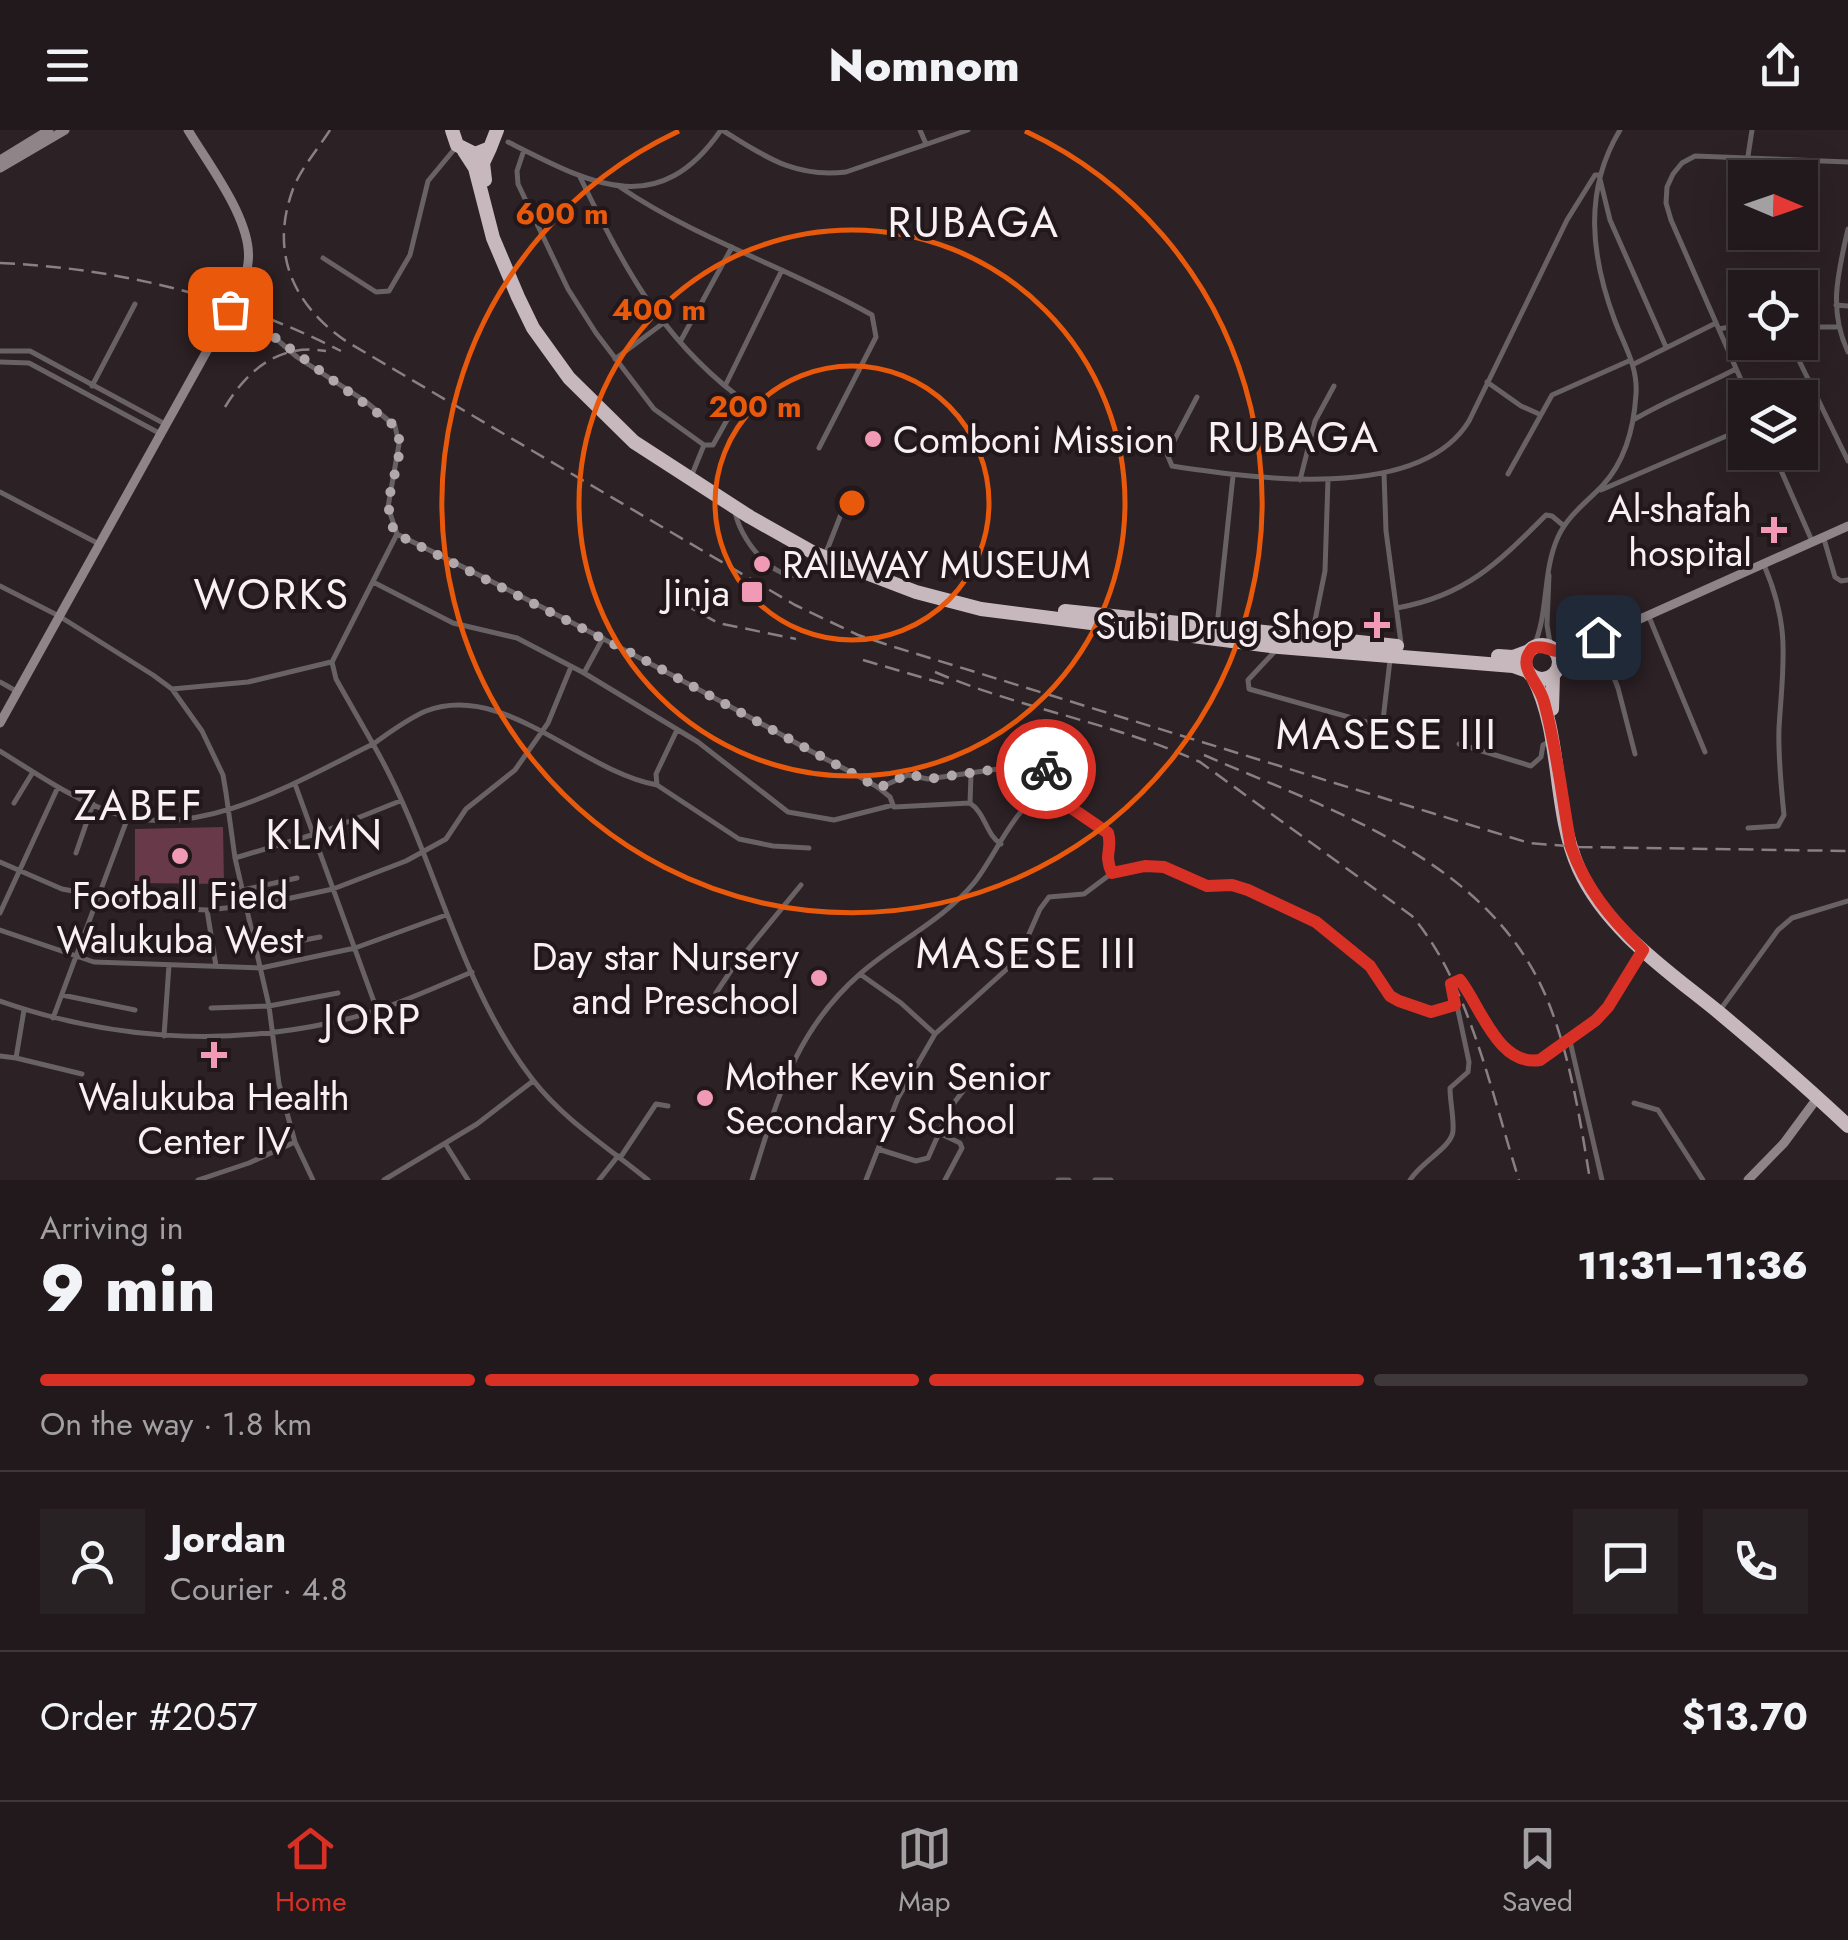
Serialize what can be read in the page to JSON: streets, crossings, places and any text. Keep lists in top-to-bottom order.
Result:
{
  "districts": [
    "RUBAGA",
    "RUBAGA",
    "WORKS",
    "MASESE III",
    "ZABEF",
    "KLMN",
    "MASESE III",
    "JORP"
  ],
  "places": {
    "other": [
      "Comboni Mission",
      "RAILWAY MUSEUM",
      "Football Field Walukuba West",
      "Day star Nursery and Preschool",
      "Mother Kevin Senior Secondary School"
    ],
    "health": ["Al-shafah hospital", "Subi Drug Shop", "Walukuba Health Center IV"],
    "transit": ["Jinja"]
  },
  "north": "right",
  "page": {
    "header": "Nomnom",
    "heading": ["9 min", "Arriving in", "11:31–11:36"],
    "panel": [
      "Jordan",
      "Courier · 4.8",
      "Order #2057",
      "$13.70"
    ],
    "bar": "On the way · 1.8 km",
    "tabs": ["Home", "Map", "Saved"]
  },
  "rings": ["600 m", "400 m", "200 m"]
}
